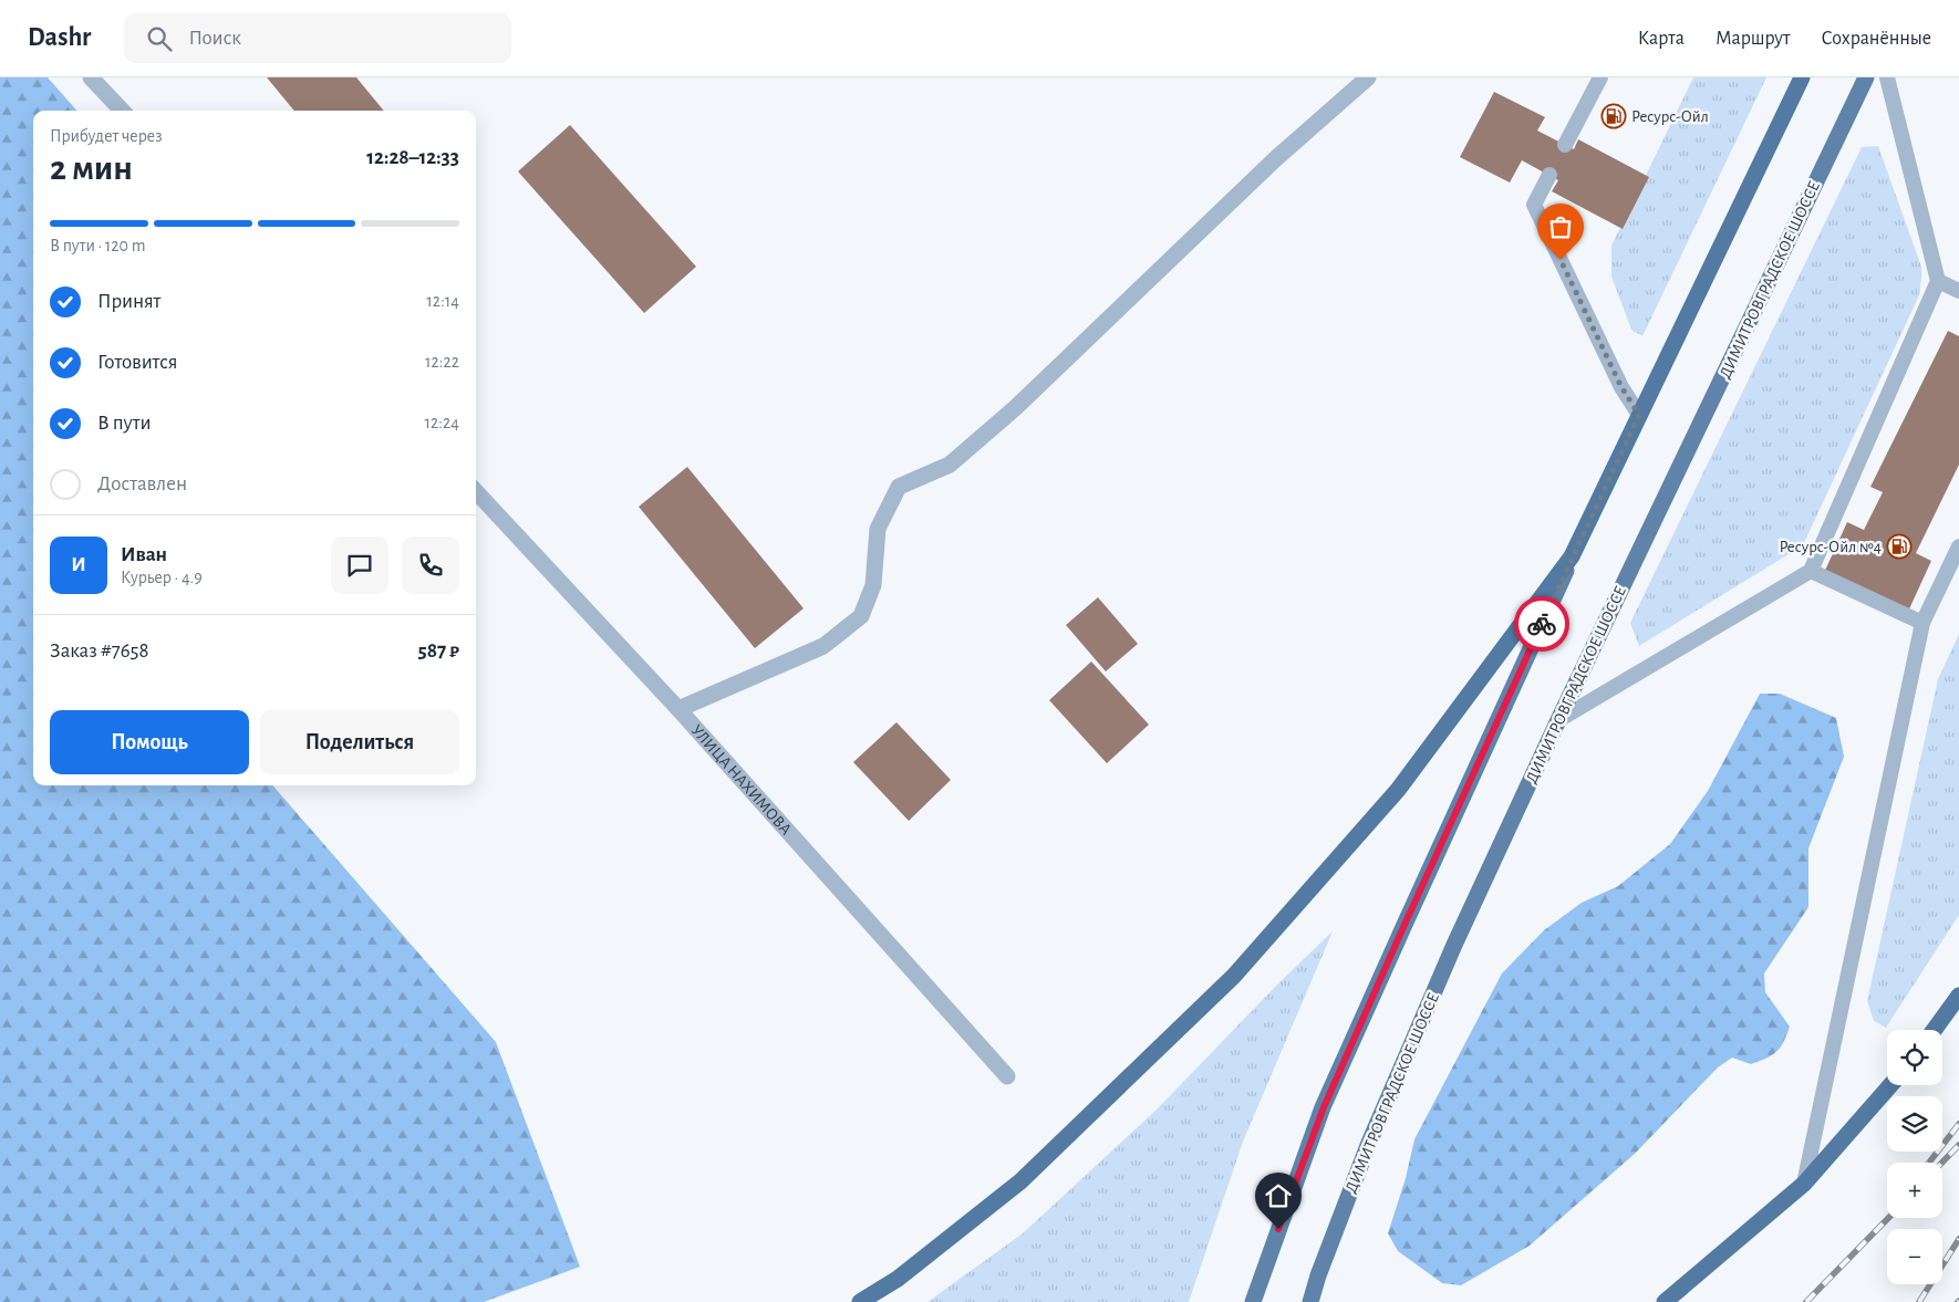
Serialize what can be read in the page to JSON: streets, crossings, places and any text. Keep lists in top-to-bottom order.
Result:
{
  "streets": {
    "main road": ["ДИМИТРОВГРАДСКОЕ ШОССЕ"],
    "street": ["УЛИЦА НАХИМОВА"]
  },
  "places": {
    "fuel station": ["Ресурс-Ойл", "Ресурс-Ойл №4"]
  },
  "page": {
    "header": "Dashr",
    "search": "Поиск",
    "nav": ["Карта", "Маршрут", "Сохранённые"],
    "heading": ["2 мин", "Прибудет через", "12:28–12:33"],
    "panel": [
      "Иван",
      "Курьер · 4.9",
      "Заказ #7658",
      "587 ₽"
    ],
    "bar": "В пути · 120 m",
    "list": [
      ["Принят", "12:14"],
      ["Готовится", "12:22"],
      ["В пути", "12:24"],
      "Доставлен"
    ],
    "round": "И",
    "buttons": ["Помощь", "Поделиться"],
    "map_buttons": ["+", "−"]
  }
}
